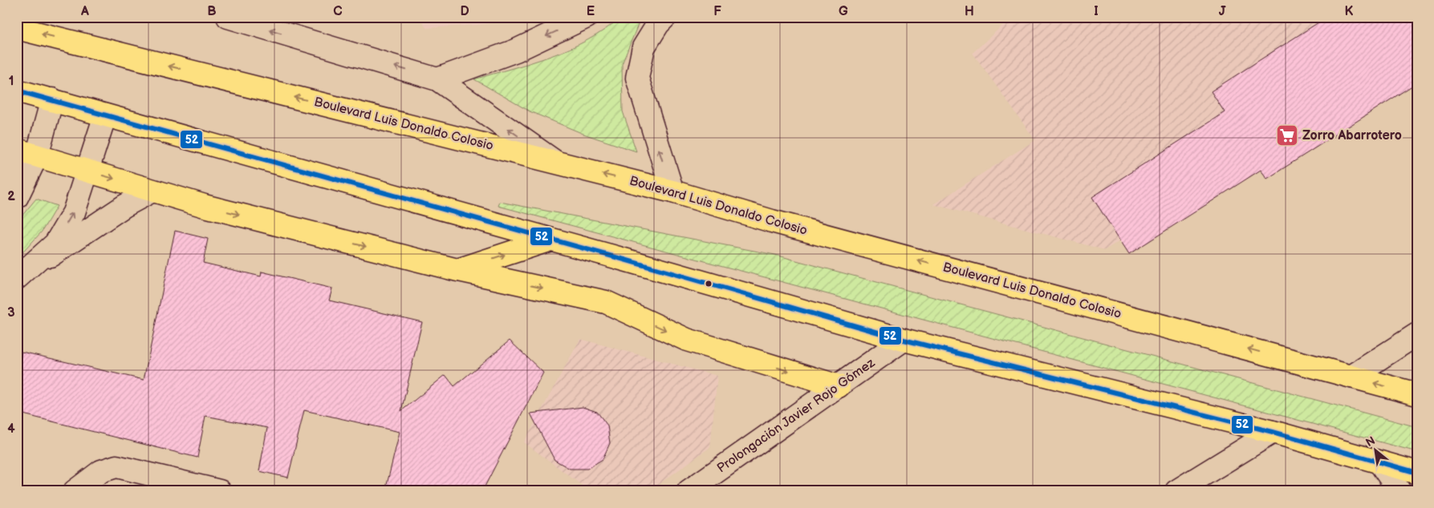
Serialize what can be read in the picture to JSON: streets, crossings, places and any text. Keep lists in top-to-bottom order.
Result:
{
  "streets": {
    "main road": ["Boulevard Luis Donaldo Colosio"],
    "street": ["Prolongación Javier Rojo Gómez"]
  },
  "places": {
    "supermarket": ["Zorro Abarrotero"]
  },
  "lines": ["transit line 52"],
  "north": "top left",
  "grid": {
    "columns": [
      "A",
      "B",
      "C",
      "D",
      "E",
      "F",
      "G",
      "H",
      "I",
      "J",
      "K"
    ],
    "rows": [
      "1",
      "2",
      "3",
      "4"
    ]
  }
}
